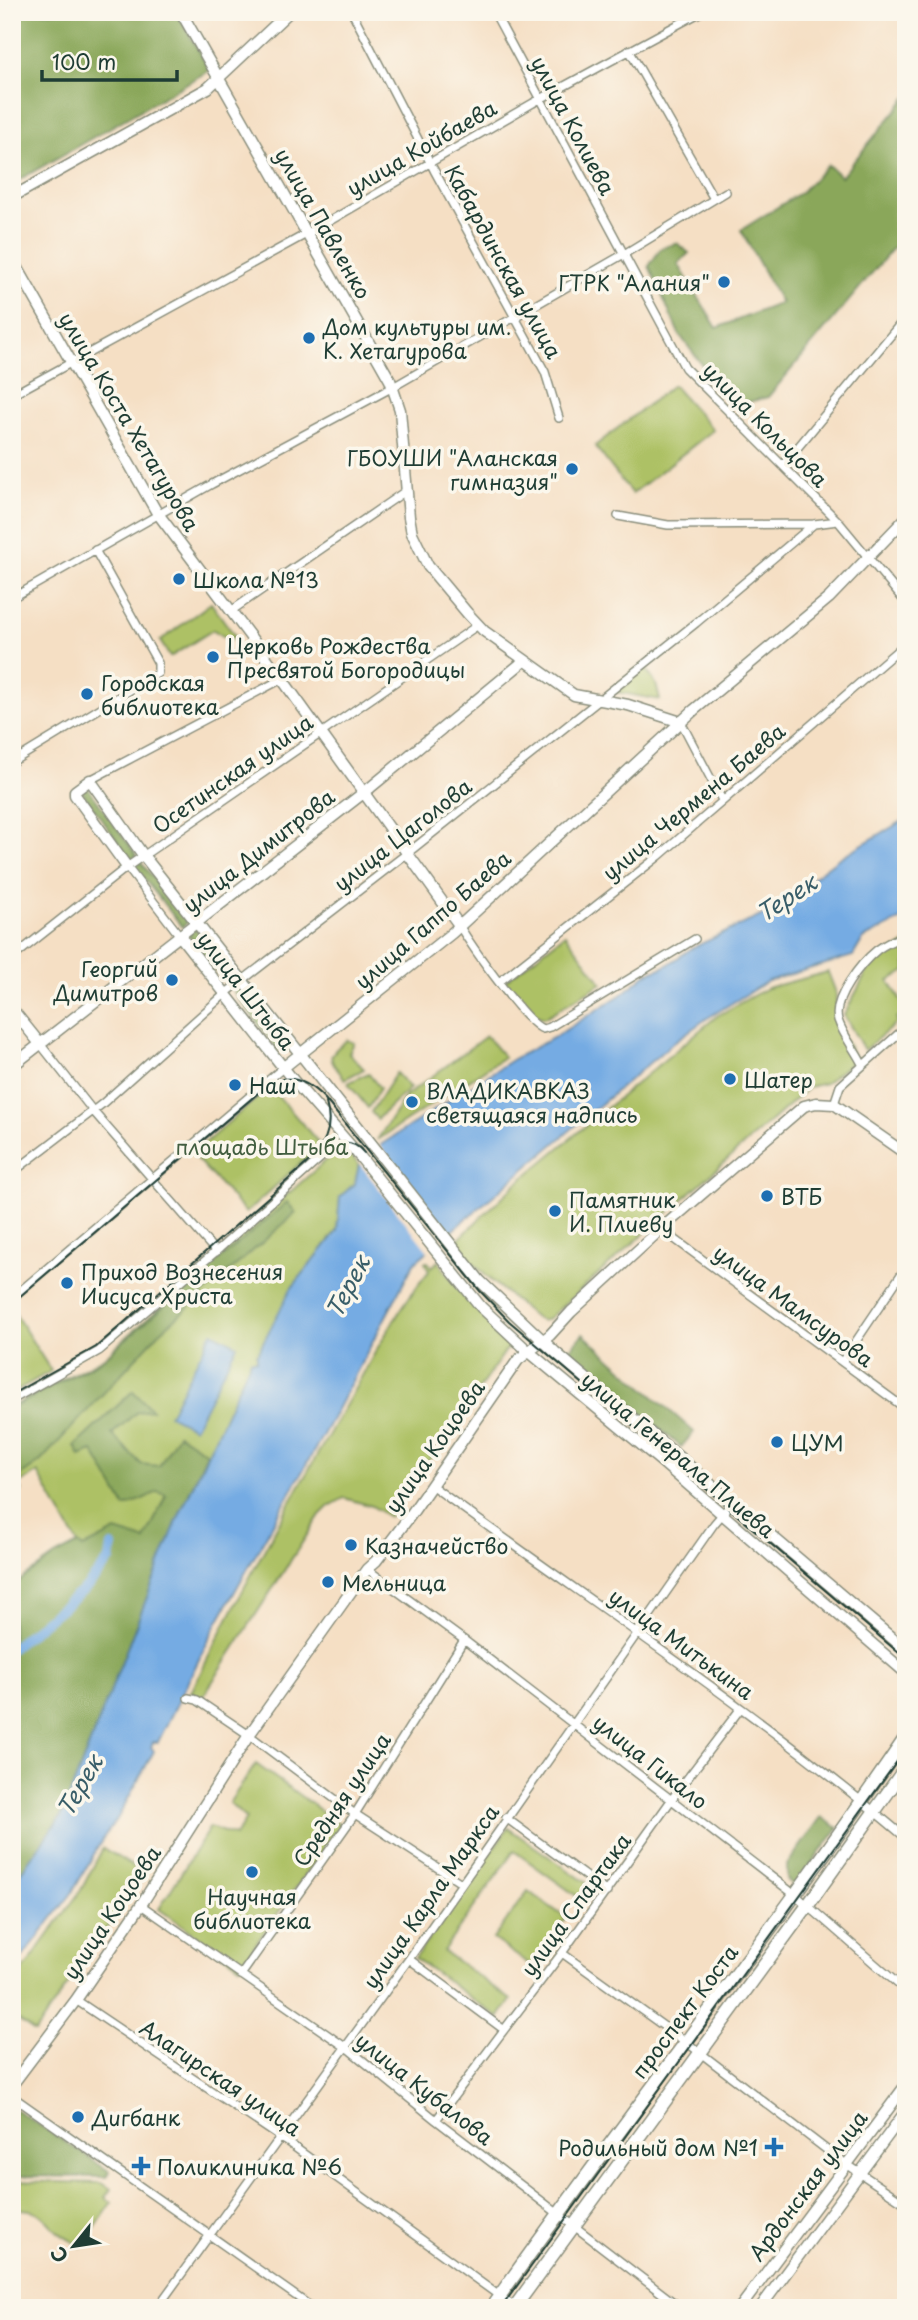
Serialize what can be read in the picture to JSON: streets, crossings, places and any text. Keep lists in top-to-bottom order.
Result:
{
  "streets": {
    "main road": [
      "улица Павленко",
      "улица Коста Хетагурова",
      "улица Димитрова",
      "улица Гаппо Баева",
      "улица Штыба",
      "улица Коцоева",
      "улица Генерала Плиева",
      "проспект Коста",
      "Ардонская улица"
    ],
    "street": [
      "улица Колиева",
      "улица Койбаева",
      "Кабардинская улица",
      "улица Кольцова",
      "Осетинская улица",
      "улица Чермена Баева",
      "улица Цаголова",
      "улица Мамсурова",
      "улица Митькина",
      "улица Гикало",
      "Средняя улица",
      "улица Карла Маркса",
      "улица Спартака",
      "Алагирская улица",
      "улица Кубалова"
    ]
  },
  "crossings": [
    ["улица Колиева", "улица Койбаева"],
    ["улица Колиева", "улица Кольцова"],
    ["улица Койбаева", "улица Павленко"],
    ["улица Койбаева", "Кабардинская улица"],
    ["улица Койбаева", "улица Коста Хетагурова"],
    ["улица Павленко", "Осетинская улица"],
    ["улица Павленко", "улица Цаголова"],
    ["улица Павленко", "улица Димитрова"],
    ["улица Павленко", "улица Гаппо Баева"],
    ["улица Коста Хетагурова", "Осетинская улица"],
    ["улица Коста Хетагурова", "улица Чермена Баева"],
    ["улица Коста Хетагурова", "улица Цаголова"],
    ["улица Коста Хетагурова", "улица Димитрова"],
    ["улица Коста Хетагурова", "улица Гаппо Баева"],
    ["улица Кольцова", "улица Гаппо Баева"],
    ["Осетинская улица", "улица Штыба"],
    ["улица Цаголова", "улица Штыба"],
    ["улица Димитрова", "улица Штыба"],
    ["улица Гаппо Баева", "улица Штыба"],
    ["улица Штыба", "улица Генерала Плиева"],
    ["улица Мамсурова", "улица Коцоева"],
    ["улица Коцоева", "улица Генерала Плиева"],
    ["улица Коцоева", "улица Митькина"],
    ["улица Коцоева", "улица Гикало"],
    ["улица Коцоева", "Алагирская улица"],
    ["улица Коцоева", "улица Кубалова"],
    ["улица Генерала Плиева", "улица Карла Маркса"],
    ["улица Митькина", "улица Карла Маркса"],
    ["улица Митькина", "улица Спартака"],
    ["улица Митькина", "проспект Коста"],
    ["улица Гикало", "Средняя улица"],
    ["улица Гикало", "улица Карла Маркса"],
    ["улица Гикало", "улица Спартака"],
    ["улица Гикало", "проспект Коста"],
    ["Средняя улица", "улица Кубалова"],
    ["улица Карла Маркса", "Алагирская улица"],
    ["улица Карла Маркса", "улица Кубалова"],
    ["улица Спартака", "улица Кубалова"],
    ["проспект Коста", "Алагирская улица"],
    ["проспект Коста", "улица Кубалова"]
  ],
  "water": ["Терек"],
  "parks": ["площадь Штыба"],
  "places": {
    "other": [
      "ГТРК \"Алания\"",
      "Дом культуры им. К. Хетагурова",
      "ГБОУШИ \"Аланская гимназия\"",
      "Школа №13",
      "Церковь Рождества Пресвятой Богородицы",
      "Городская библиотека",
      "Георгий Димитров",
      "Шатер",
      "Наш",
      "ВЛАДИКАВКАЗ светящаяся надпись",
      "ВТБ",
      "Памятник И. Плиеву",
      "Приход Вознесения Иисуса Христа",
      "ЦУМ",
      "Казначейство",
      "Мельница",
      "Научная библиотека",
      "Дигбанк"
    ],
    "health": ["Родильный дом №1", "Поликлиника №6"]
  },
  "scale_bar": "100 m",
  "north": "bottom left"
}
